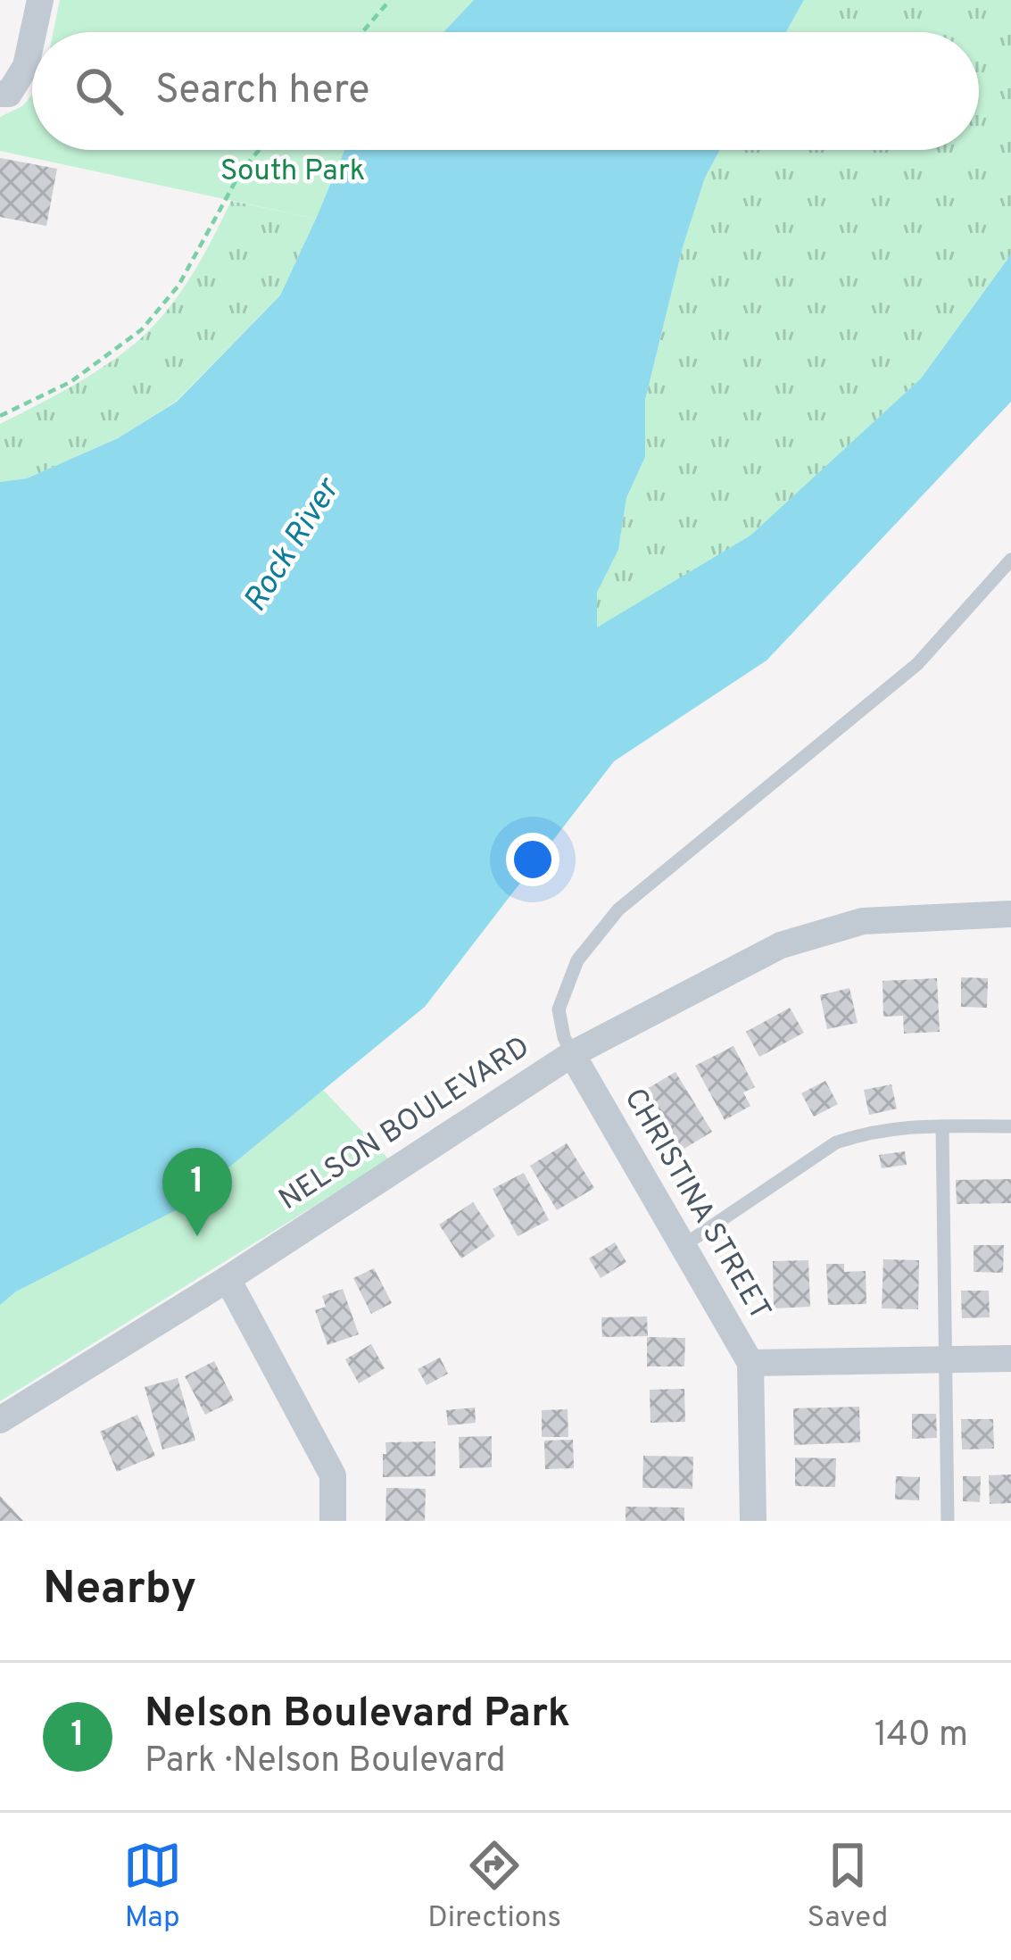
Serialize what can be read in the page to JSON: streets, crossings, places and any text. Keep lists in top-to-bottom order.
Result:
{
  "streets": {
    "street": ["NELSON BOULEVARD", "CHRISTINA STREET"]
  },
  "crossings": [
    ["NELSON BOULEVARD", "CHRISTINA STREET"]
  ],
  "water": ["Rock River"],
  "parks": ["South Park"],
  "page": {
    "search": "Search here",
    "pins": "1",
    "heading": "Nearby",
    "list": [
      {
        "mark": "1",
        "name": "Nelson Boulevard Park",
        "note": "Park · Nelson Boulevard",
        "value": "140 m"
      }
    ],
    "nav": ["Map", "Directions", "Saved"]
  }
}
